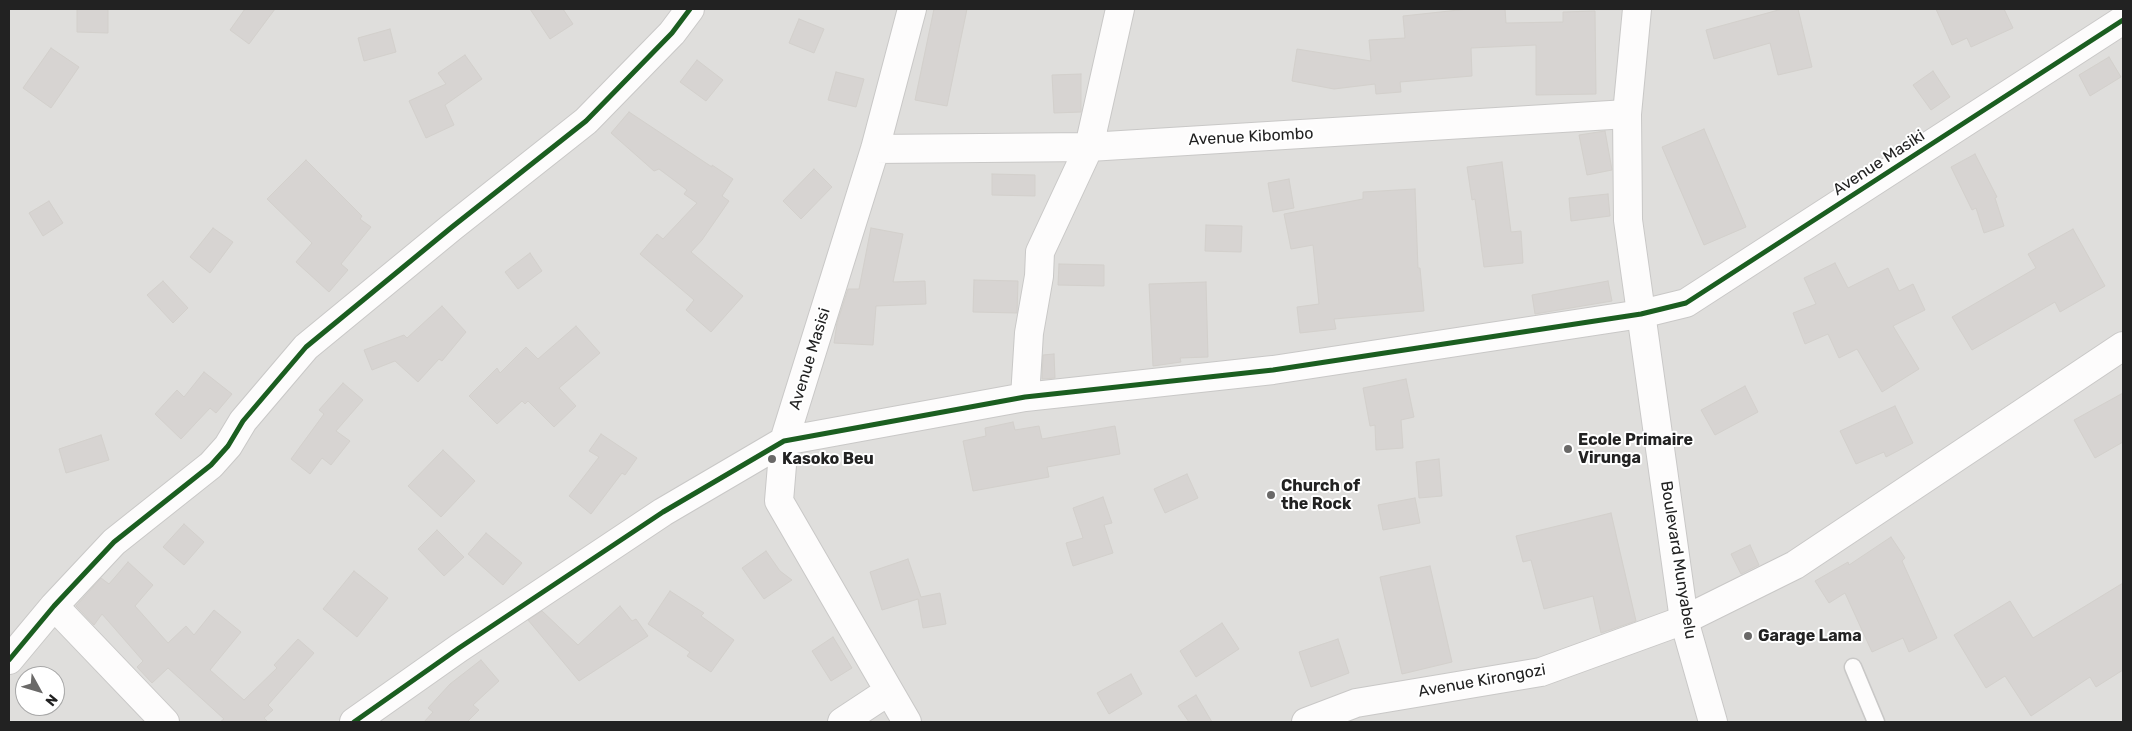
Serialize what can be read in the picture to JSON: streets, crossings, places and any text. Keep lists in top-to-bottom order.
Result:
{
  "streets": {
    "street": [
      "Avenue Kibombo",
      "Avenue Masiki",
      "Avenue Masisi",
      "Boulevard Munyabelu",
      "Avenue Kirongozi"
    ]
  },
  "crossings": [
    ["Avenue Kibombo", "Avenue Masisi"],
    ["Avenue Kibombo", "Boulevard Munyabelu"],
    ["Avenue Masiki", "Avenue Masisi"],
    ["Avenue Masiki", "Boulevard Munyabelu"],
    ["Boulevard Munyabelu", "Avenue Kirongozi"]
  ],
  "places": [
    "Ecole Primaire Virunga",
    "Kasoko Beu",
    "Church of the Rock",
    "Garage Lama"
  ],
  "north": "bottom right"
}
